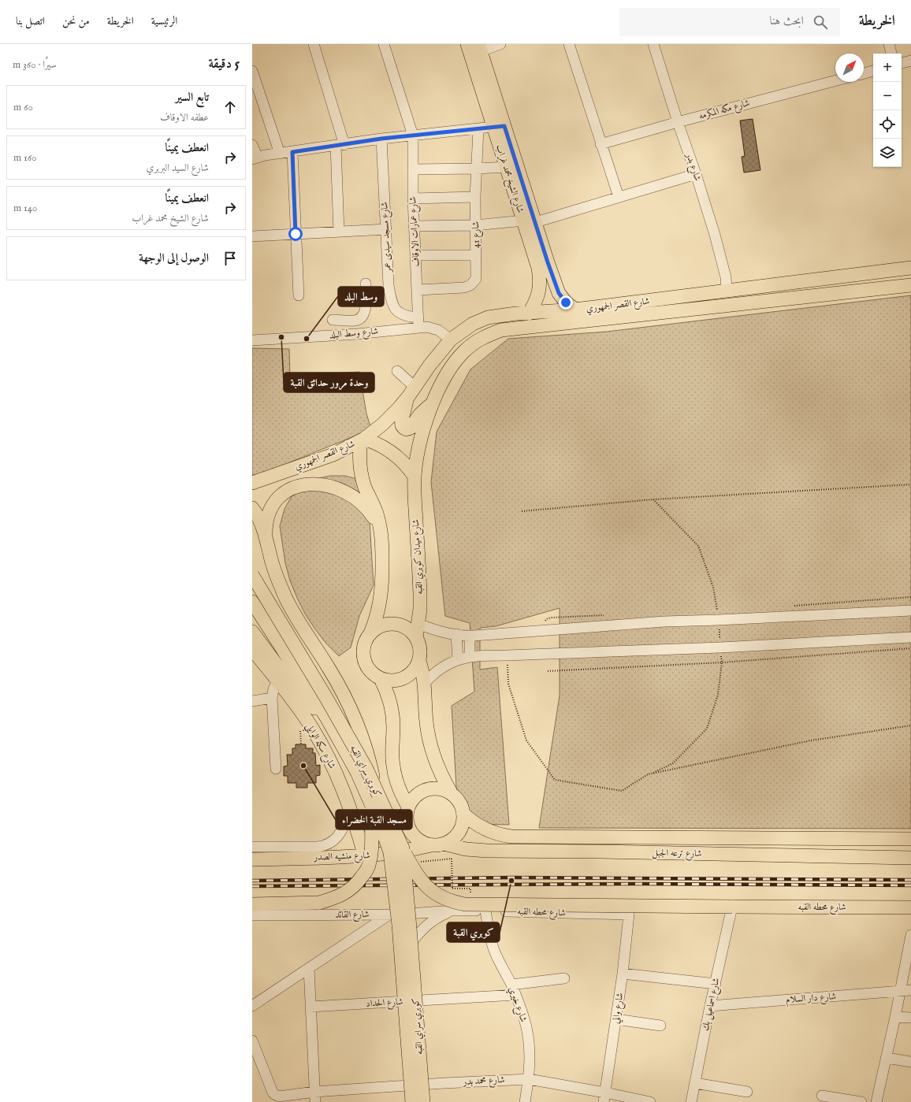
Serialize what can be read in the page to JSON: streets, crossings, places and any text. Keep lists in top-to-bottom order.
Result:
{
  "streets": {
    "main road": [
      "شارع الشيخ محمد غراب",
      "شارع القصر الجمهوري",
      "شارع ميدان كوبري القبه",
      "شارع سكه الوايلي",
      "كوبري سراي القبه",
      "شارع ترعه الجبل",
      "شارع منشيه الصدر",
      "شارع محطه القبه"
    ],
    "street": [
      "شارع مكه المكرمه",
      "شارع بدر",
      "شارع عمارات الاوقاف",
      "شارع 41",
      "شارع مسجد سيدى عمر",
      "شارع وسط البلد",
      "شارع القائد",
      "شارع دار السلام",
      "شارع الحداد",
      "شارع خيري",
      "شارع اسماعيل بك",
      "شارع والي",
      "شارع محمد بدر"
    ]
  },
  "crossings": [
    ["شارع مكه المكرمه", "شارع بدر"],
    ["شارع بدر", "شارع القصر الجمهوري"],
    ["شارع الشيخ محمد غراب", "شارع القصر الجمهوري"],
    ["شارع عمارات الاوقاف", "شارع 41"],
    ["شارع عمارات الاوقاف", "شارع مسجد سيدى عمر"],
    ["شارع عمارات الاوقاف", "شارع وسط البلد"],
    ["شارع مسجد سيدى عمر", "شارع وسط البلد"],
    ["شارع القصر الجمهوري", "شارع وسط البلد"],
    ["شارع القصر الجمهوري", "شارع ميدان كوبري القبه"],
    ["شارع سكه الوايلي", "شارع منشيه الصدر"],
    ["كوبري سراي القبه", "شارع محطه القبه"],
    ["شارع ترعه الجبل", "شارع منشيه الصدر"],
    ["شارع محطه القبه", "شارع القائد"],
    ["شارع محطه القبه", "شارع خيري"],
    ["شارع محطه القبه", "شارع اسماعيل بك"],
    ["شارع محطه القبه", "شارع والي"],
    ["شارع دار السلام", "شارع اسماعيل بك"],
    ["شارع الحداد", "شارع خيري"],
    ["شارع خيري", "شارع محمد بدر"],
    ["شارع والي", "شارع محمد بدر"]
  ],
  "places": [
    "وحدة مرور حدائق القبة",
    "وسط البلد",
    "مسجد القبة الخضراء",
    "كوبري القبة"
  ],
  "north": "top right",
  "page": {
    "header": "الخريطة",
    "search": "ابحث هنا",
    "nav": [
      "الرئيسية",
      "الخريطة",
      "من نحن",
      "اتصل بنا"
    ],
    "heading": ["5 دقيقة", "سيرًا · 360 m"],
    "map_buttons": ["+", "−"],
    "list": [
      ["تابع السير", "عطفه الاوقاف", "60 m"],
      ["انعطف يمينًا", "شارع السيد البربري", "160 m"],
      ["انعطف يمينًا", "شارع الشيخ محمد غراب", "140 m"],
      "الوصول إلى الوجهة"
    ]
  }
}
